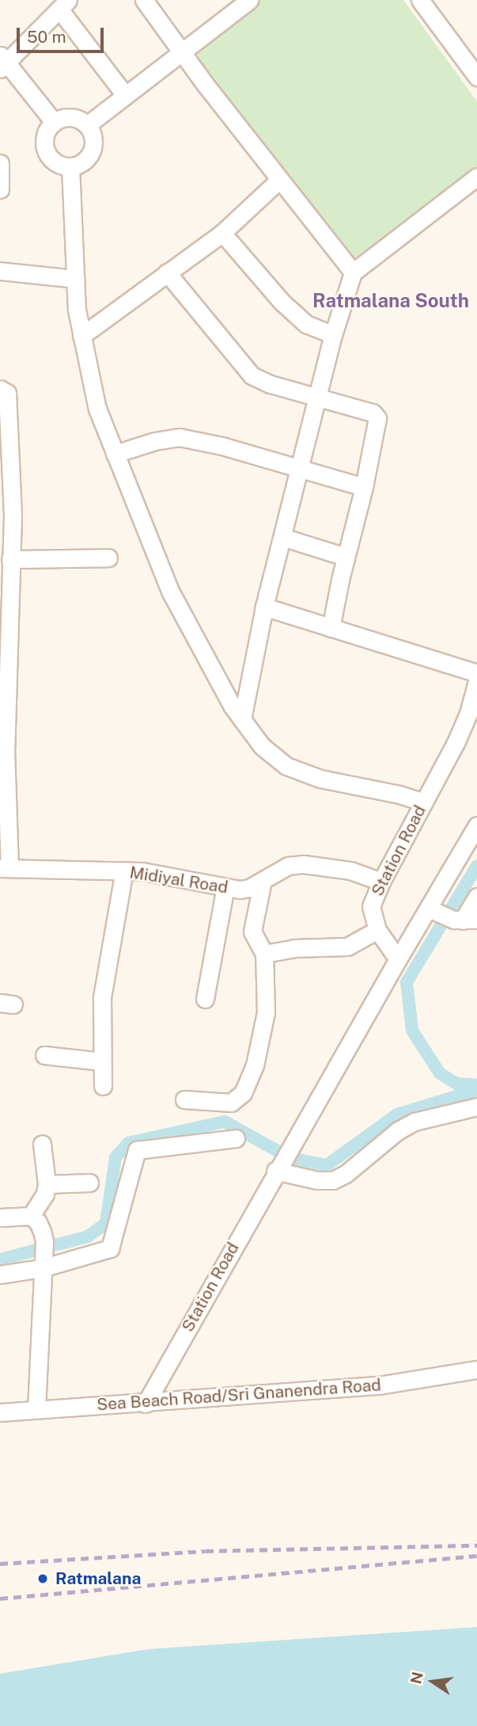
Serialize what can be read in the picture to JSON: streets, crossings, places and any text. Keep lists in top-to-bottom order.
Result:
{
  "streets": {
    "street": ["Station Road", "Midiyal Road", "Sea Beach Road/Sri Gnanendra Road"]
  },
  "crossings": [
    ["Station Road", "Midiyal Road"],
    ["Station Road", "Sea Beach Road/Sri Gnanendra Road"]
  ],
  "districts": ["Ratmalana South"],
  "places": ["Ratmalana"],
  "scale_bar": "50 m",
  "north": "left"
}
